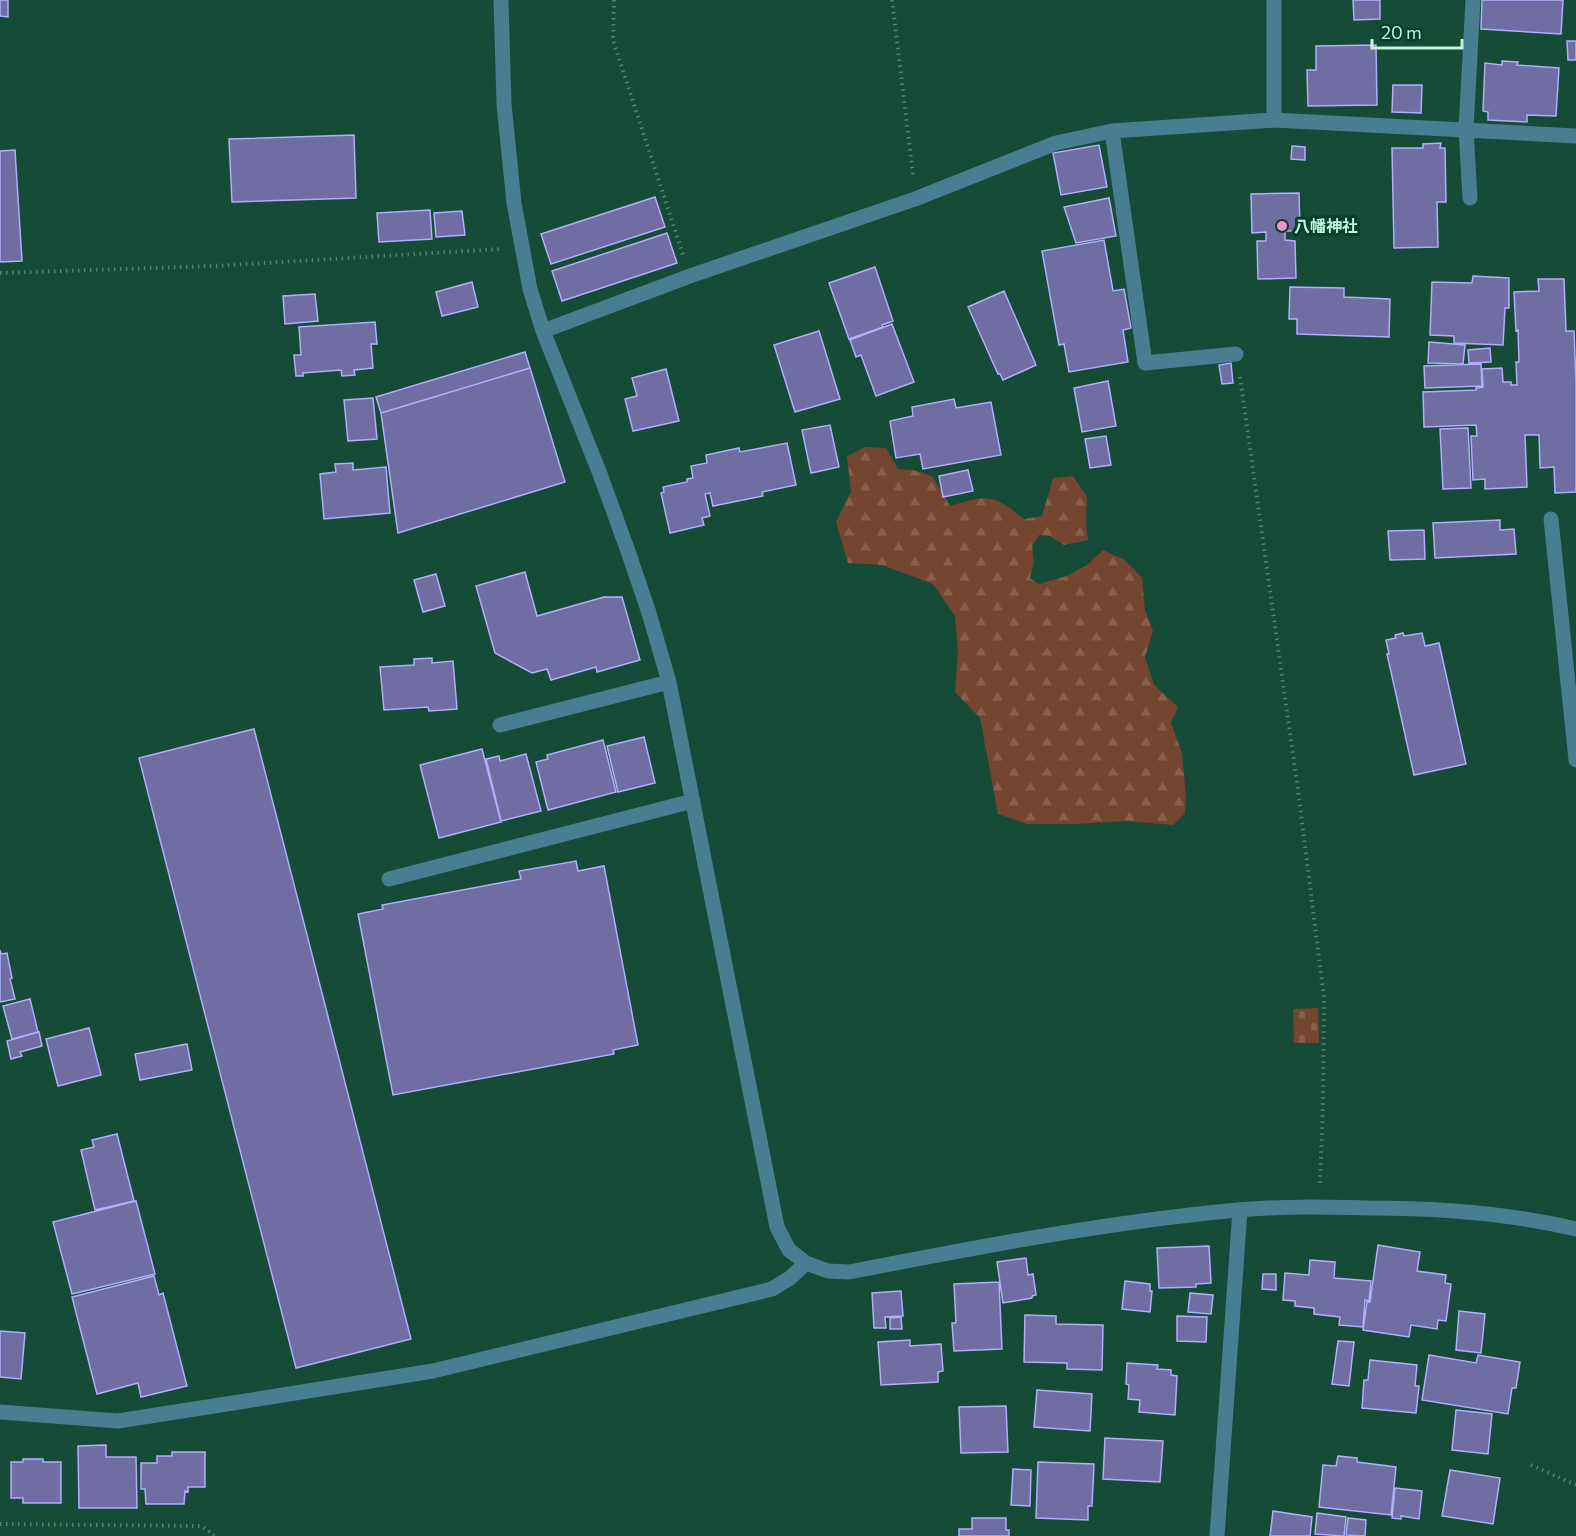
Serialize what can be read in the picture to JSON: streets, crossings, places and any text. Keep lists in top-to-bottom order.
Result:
{
  "places": ["八幡神社"],
  "scale_bar": "20 m"
}
